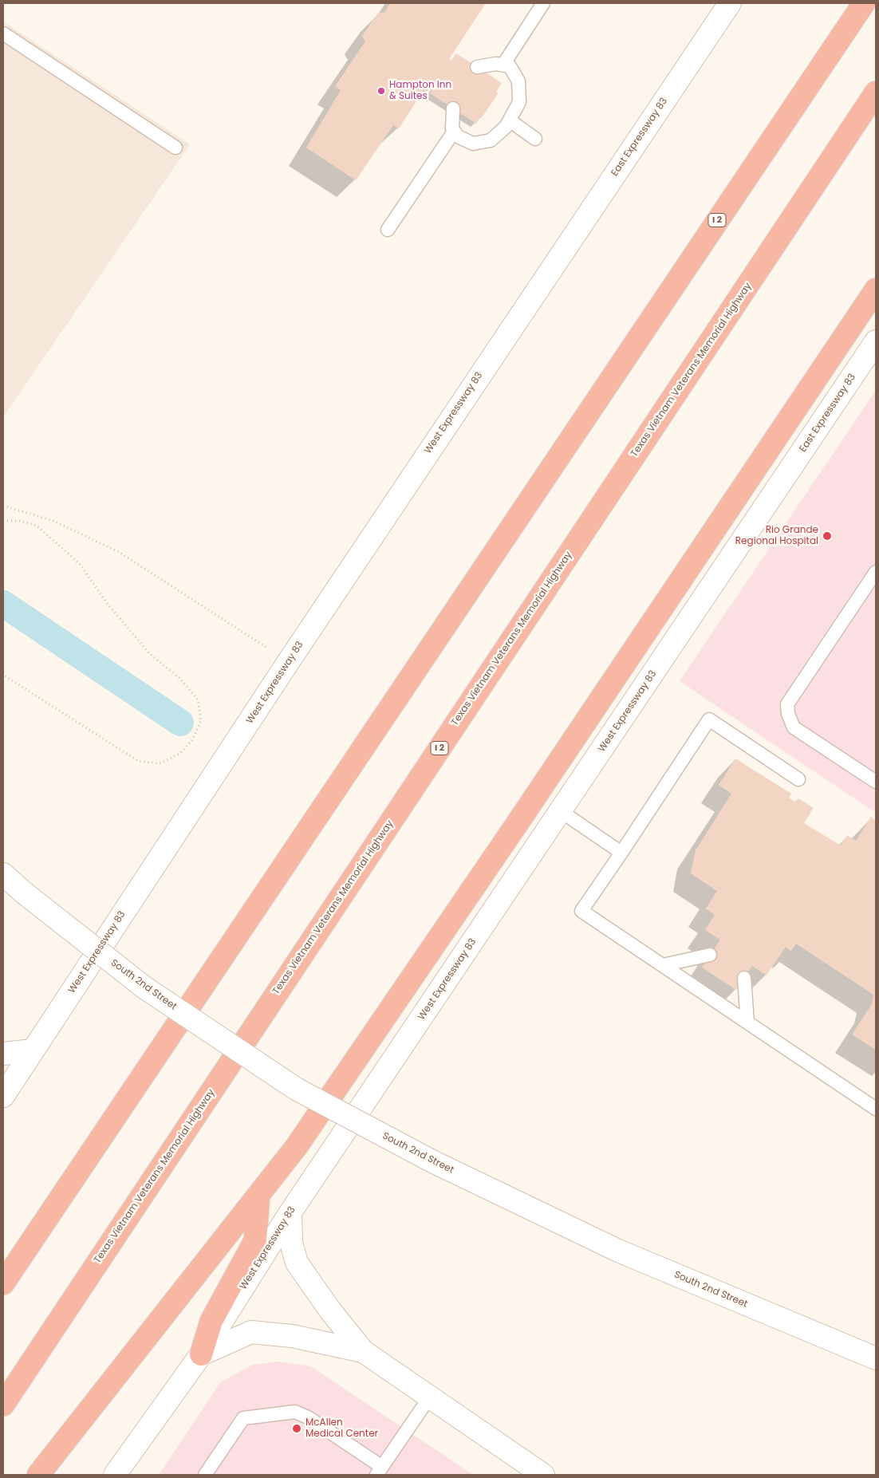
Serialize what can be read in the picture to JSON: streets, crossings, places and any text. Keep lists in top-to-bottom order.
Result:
{
  "streets": {
    "highway": ["I 2", "Texas Vietnam Veterans Memorial Highway"],
    "main road": ["East Expressway 83", "West Expressway 83", "South 2nd Street"]
  },
  "crossings": [
    ["East Expressway 83", "West Expressway 83"]
  ],
  "places": ["Hampton Inn & Suites", "Rio Grande Regional Hospital", "McAllen Medical Center"]
}
